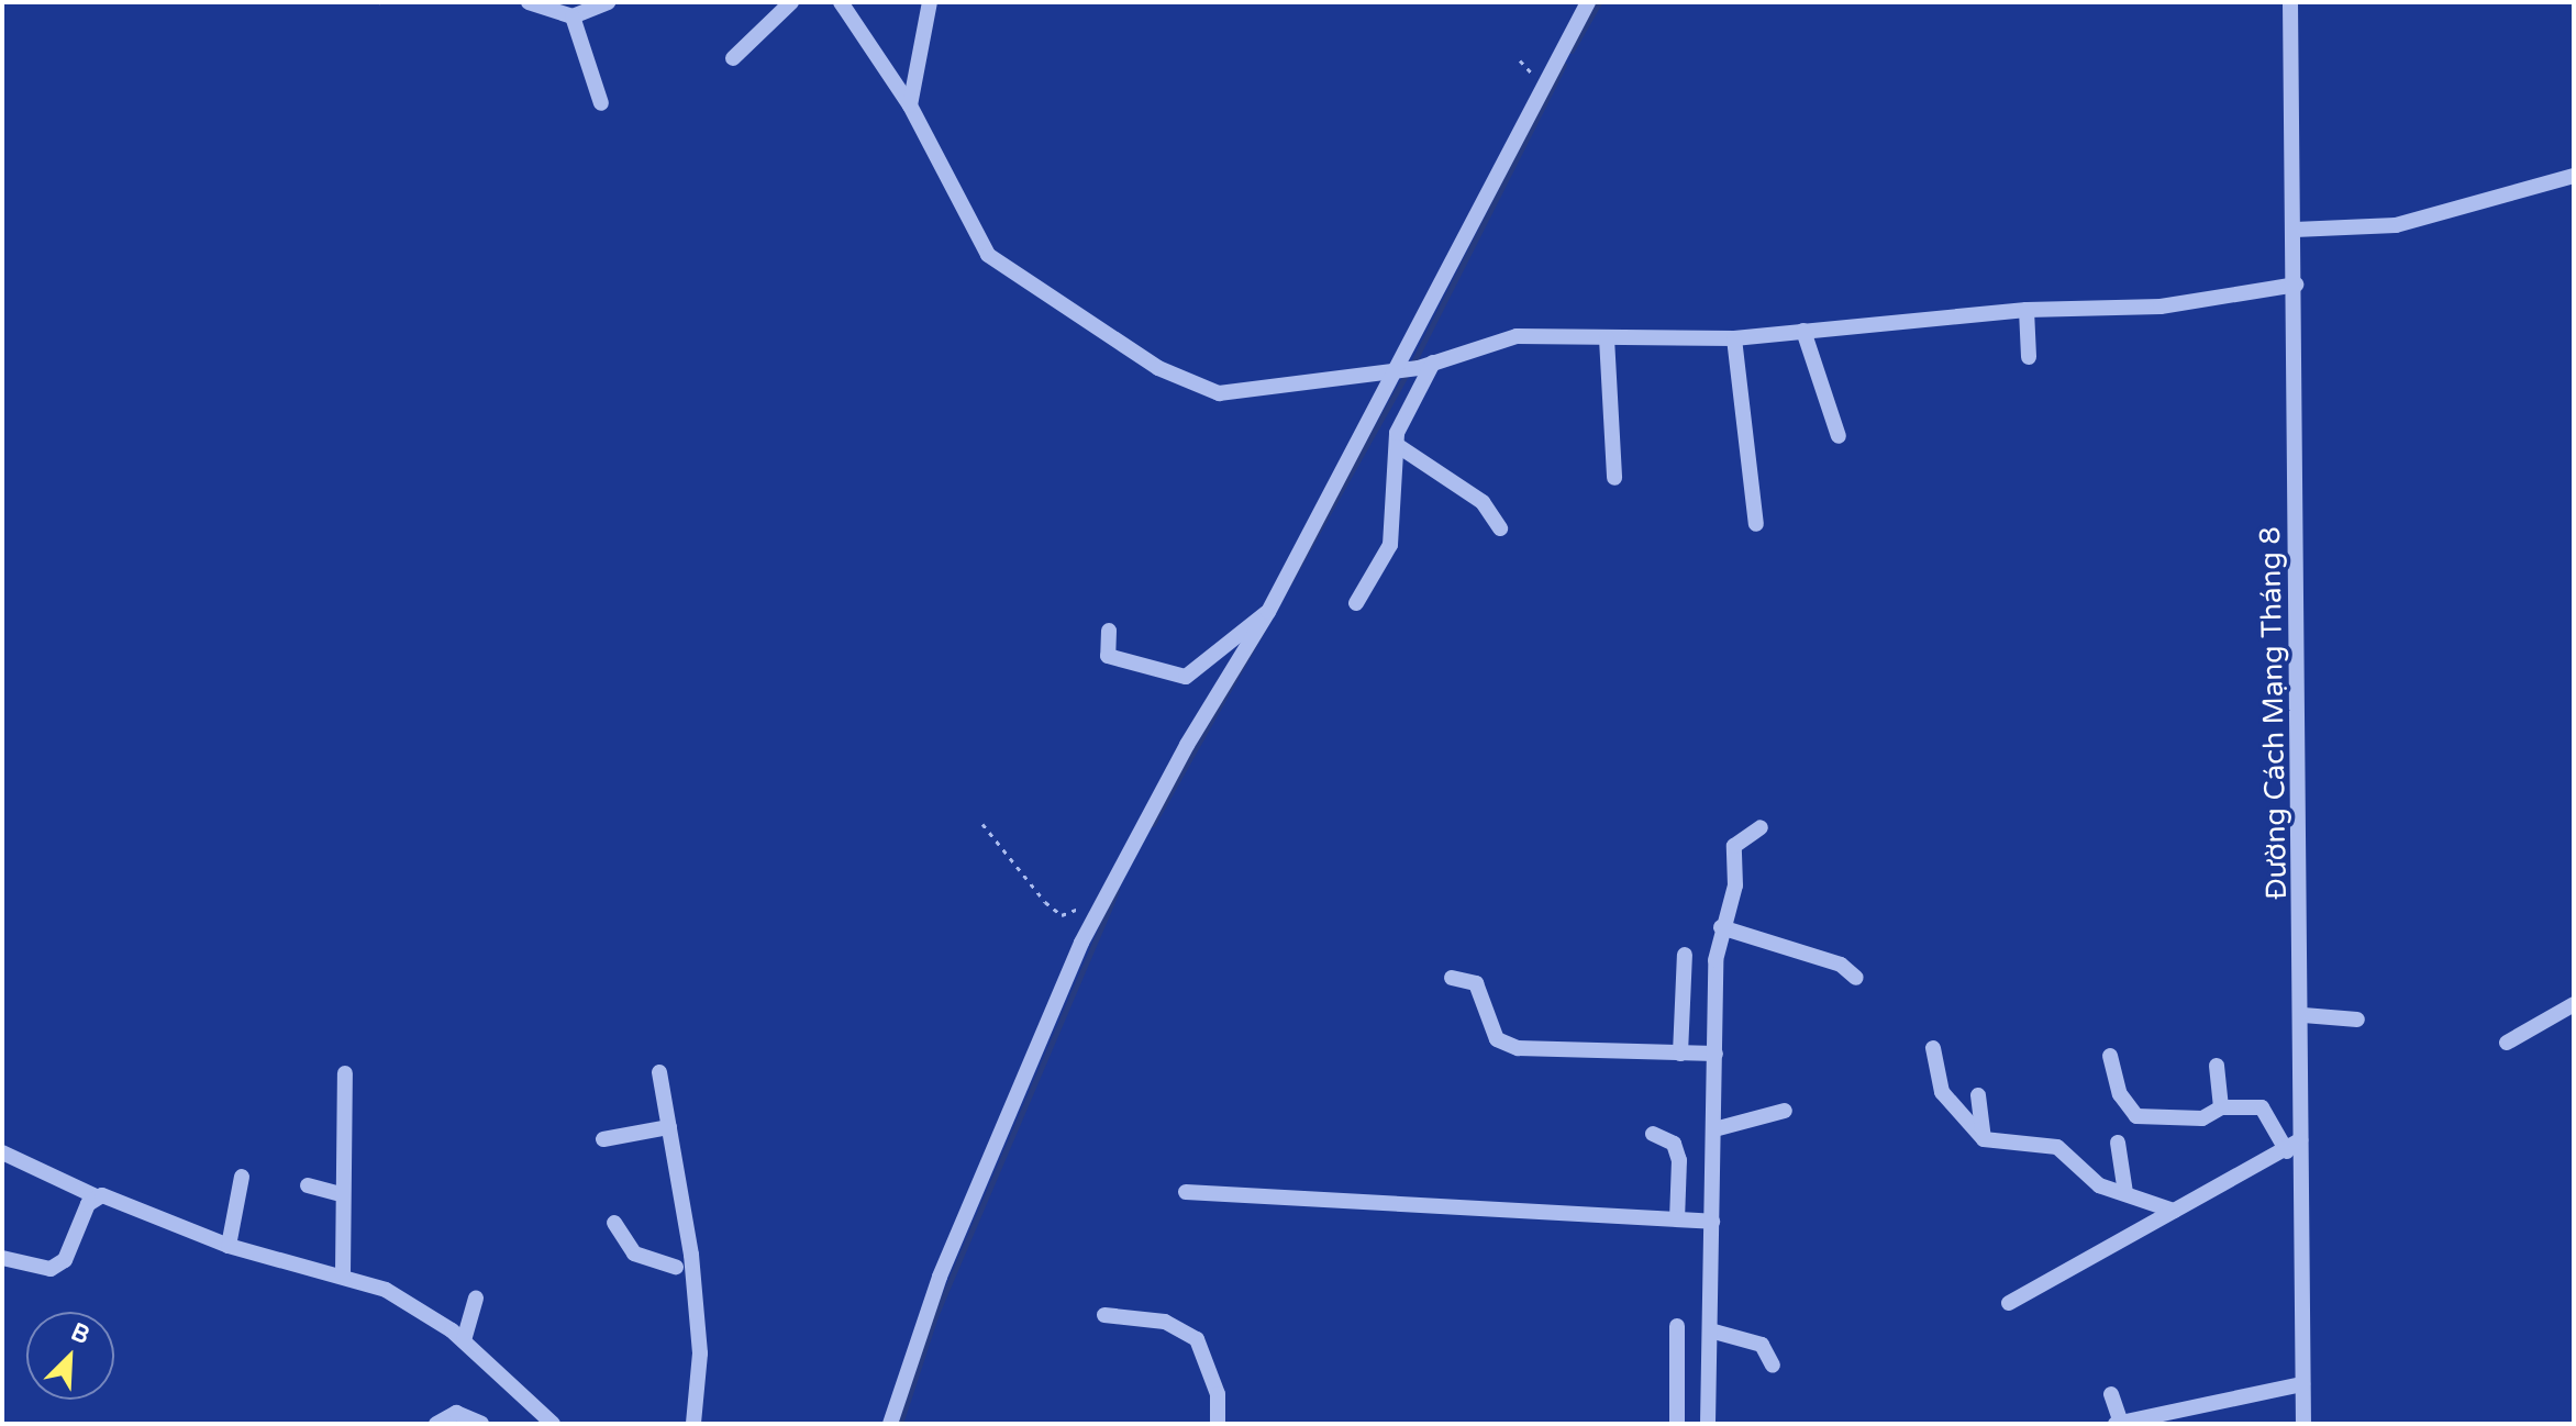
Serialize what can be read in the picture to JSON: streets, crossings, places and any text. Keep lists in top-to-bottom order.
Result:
{
  "streets": {
    "street": ["Đường Cách Mạng Tháng 8"]
  },
  "north": "top right"
}
